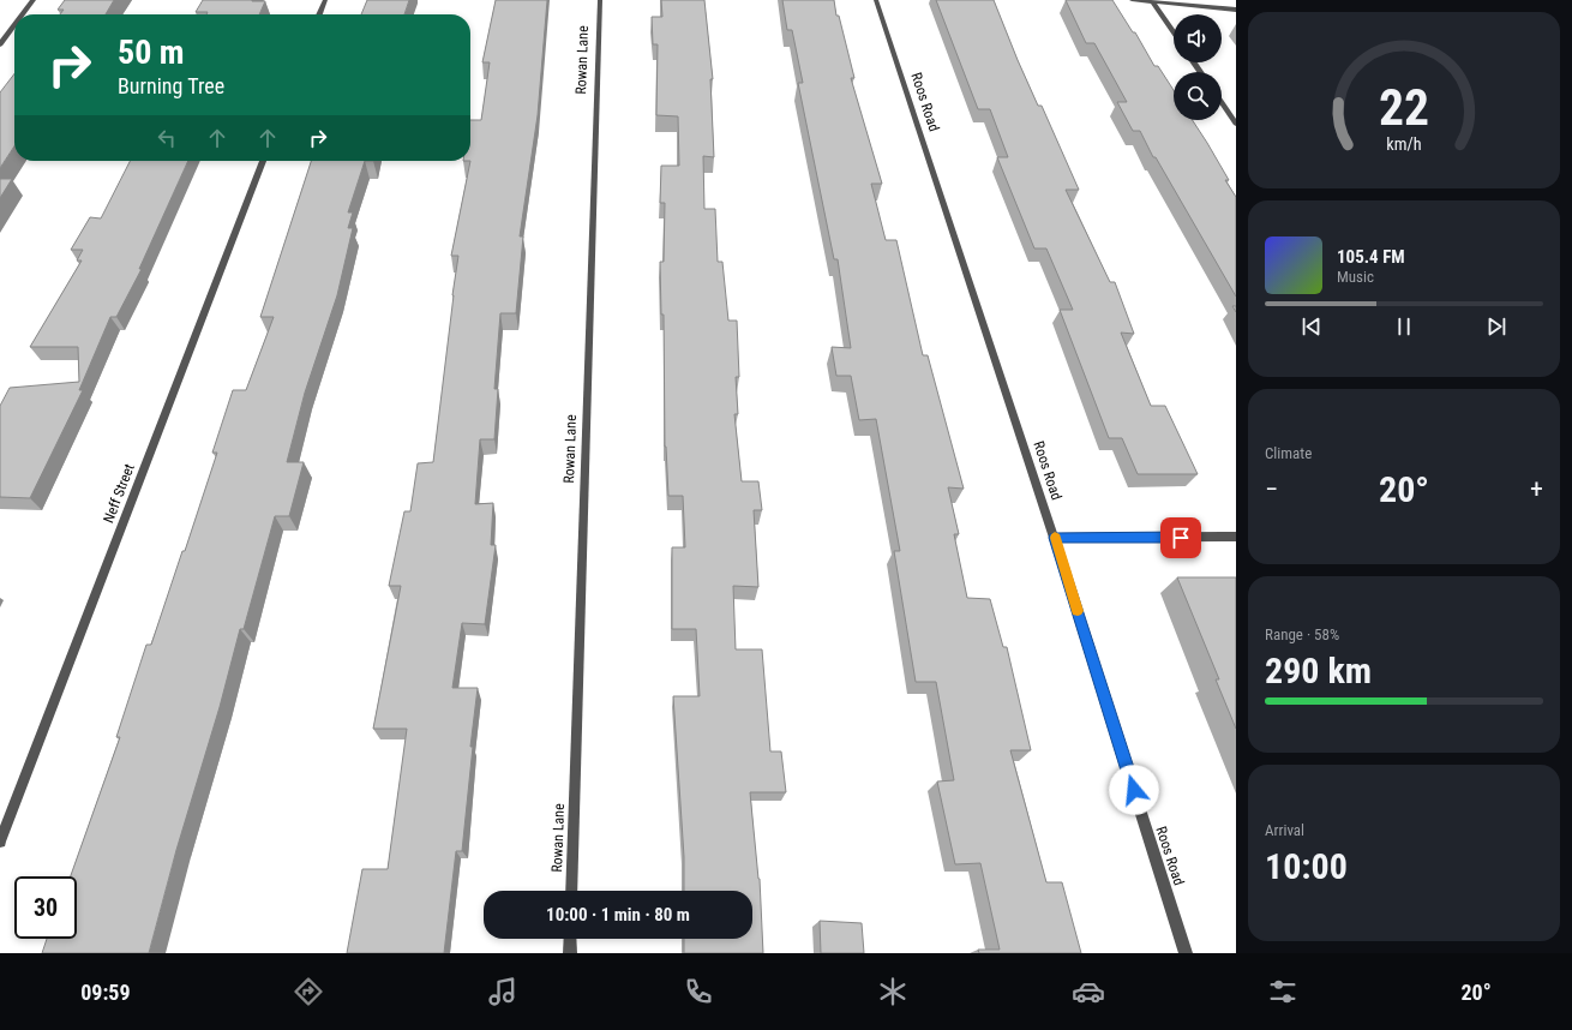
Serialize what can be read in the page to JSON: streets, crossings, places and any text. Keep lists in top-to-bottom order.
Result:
{
  "streets": {
    "street": ["Rowan Lane", "Roos Road", "Neff Street"]
  },
  "page": {
    "turn": ["50 m", "Burning Tree"],
    "song": ["105.4 FM", "Music"],
    "tile": [
      "Climate",
      ["Range · 58%", "290 km"],
      ["Arrival", "10:00"]
    ],
    "heat": ["−", "20°", "+"],
    "limit": "30",
    "trip": "10:00 · 1 min · 80 m",
    "tabs": ["09:59", "20°"],
    "gauge": ["22", "km/h"]
  }
}
